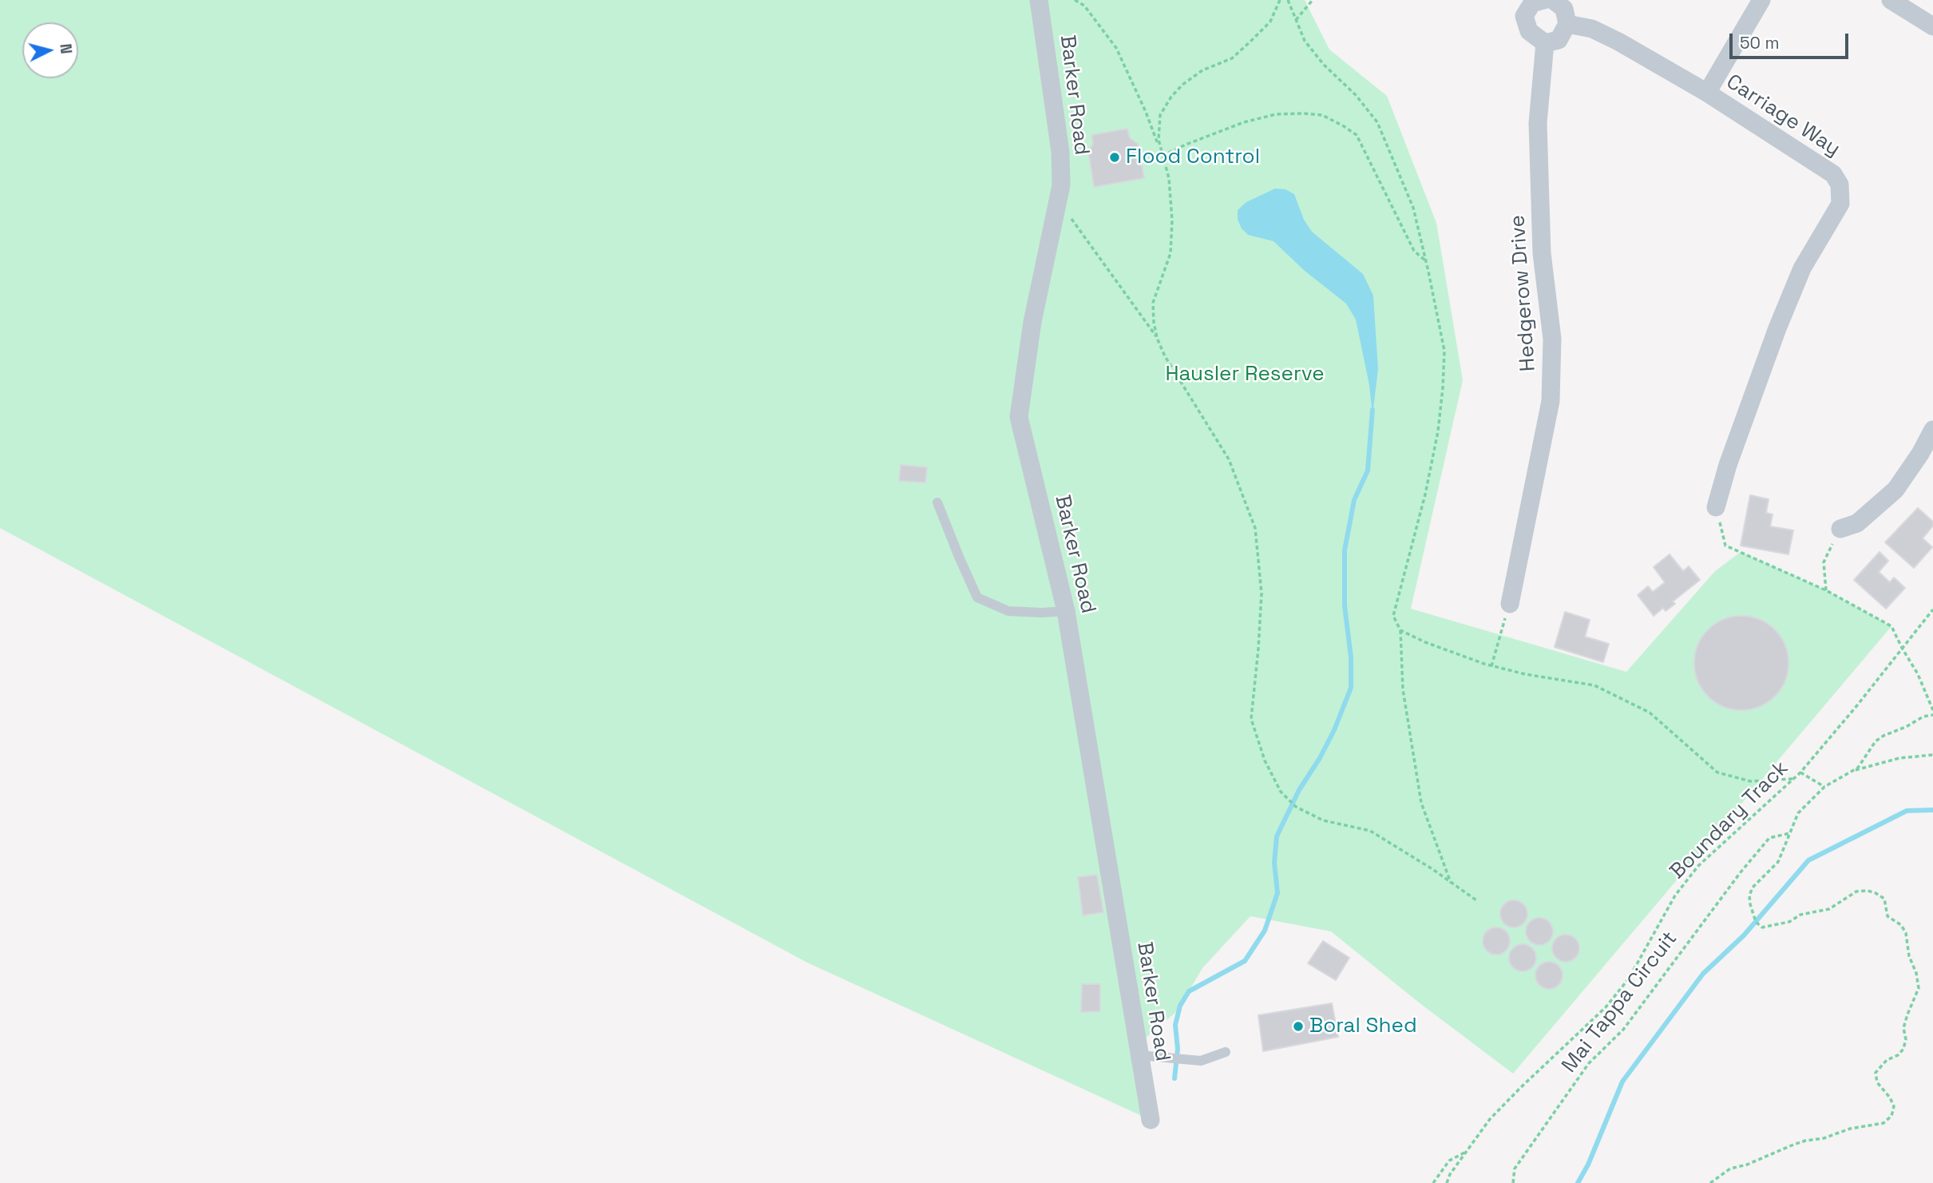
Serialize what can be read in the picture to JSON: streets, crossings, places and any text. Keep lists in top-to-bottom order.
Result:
{
  "streets": {
    "street": ["Barker Road", "Carriage Way", "Hedgerow Drive"],
    "path": ["Boundary Track", "Mai Tappa Circuit"]
  },
  "parks": ["Hausler Reserve"],
  "places": ["Flood Control", "Boral Shed"],
  "scale_bar": "50 m",
  "north": "right"
}
